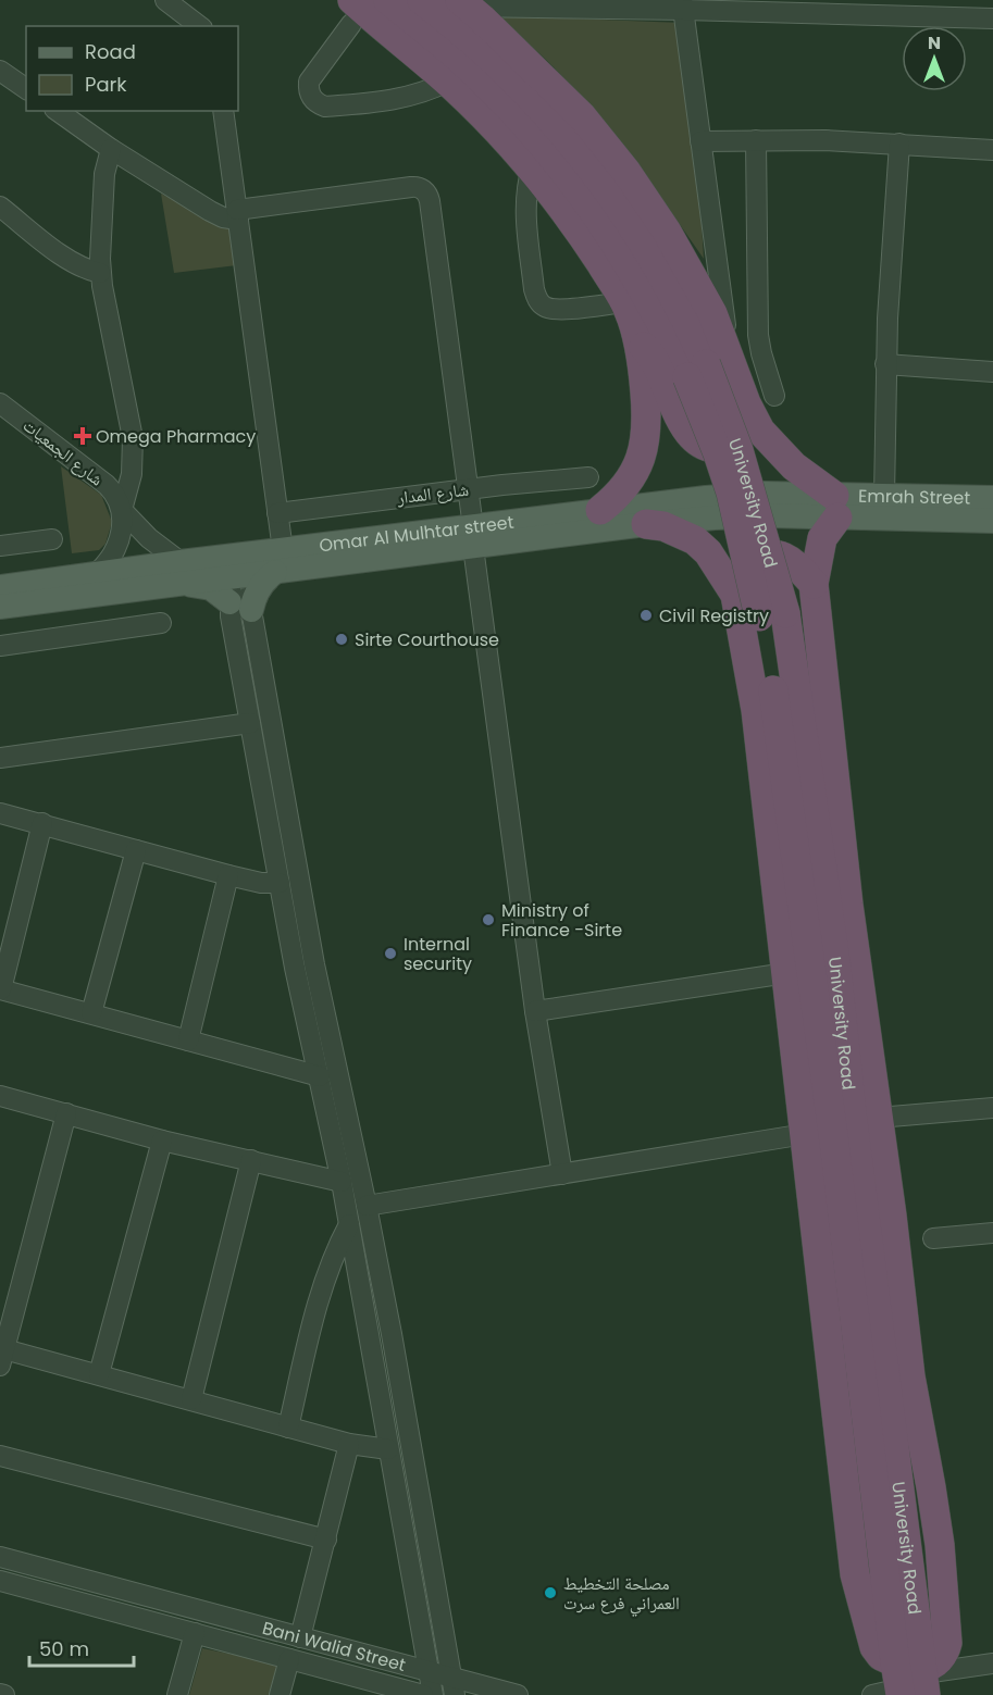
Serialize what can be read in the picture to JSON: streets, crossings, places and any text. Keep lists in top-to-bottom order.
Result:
{
  "streets": {
    "highway": ["University Road"],
    "main road": ["Emrah Street", "Omar Al Mulhtar street"],
    "street": ["شارع الجمعيات", "شارع المدار", "Bani Walid Street"]
  },
  "crossings": [
    ["شارع الجمعيات", "Omar Al Mulhtar street"],
    ["Emrah Street", "Omar Al Mulhtar street"]
  ],
  "places": {
    "health": ["Omega Pharmacy"],
    "other": [
      "Civil Registry",
      "Sirte Courthouse",
      "Ministry of Finance -Sirte",
      "Internal security",
      "مصلحة التخطيط العمراني فرع سرت"
    ]
  },
  "legend": ["Road", "Park"],
  "scale_bar": "50 m",
  "north": "top"
}
